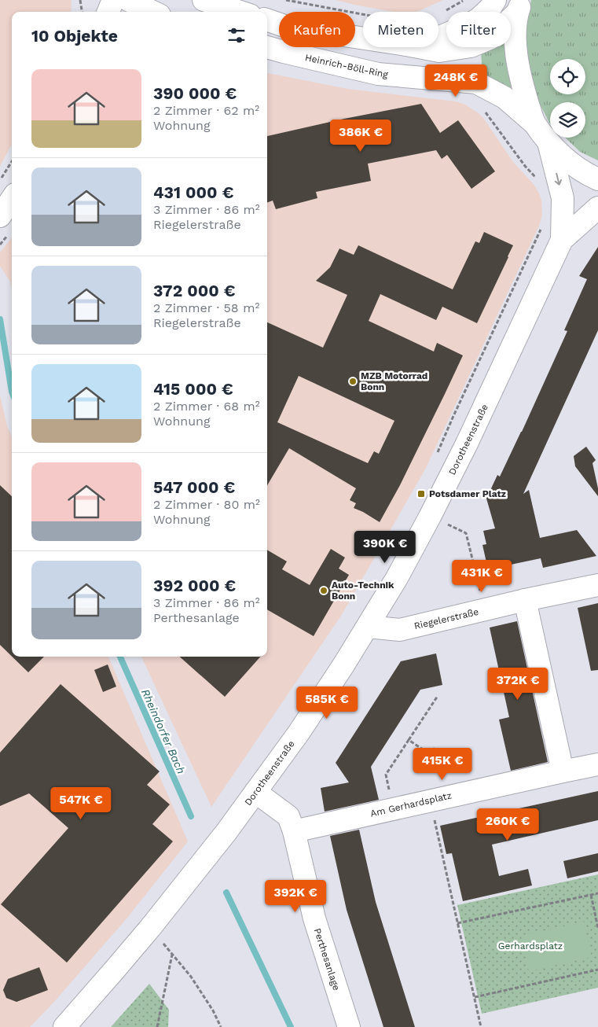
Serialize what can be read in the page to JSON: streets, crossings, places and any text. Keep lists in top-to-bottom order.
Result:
{
  "streets": {
    "street": [
      "Heinrich-Böll-Ring",
      "Dorotheenstraße",
      "Riegelerstraße",
      "Am Gerhardsplatz",
      "Perthesanlage"
    ]
  },
  "crossings": [
    ["Dorotheenstraße", "Riegelerstraße"],
    ["Dorotheenstraße", "Perthesanlage"],
    ["Am Gerhardsplatz", "Perthesanlage"]
  ],
  "water": ["Rheindorfer Bach"],
  "parks": ["Gerhardsplatz"],
  "places": {
    "other": ["MZB Motorrad Bonn", "Auto-Technik Bonn"],
    "transit": ["Potsdamer Platz"]
  },
  "page": {
    "chip": ["Kaufen", "Mieten", "Filter"],
    "heading": "10 Objekte",
    "list": [
      {
        "name": "390 000 €",
        "note": "2 Zimmer · 62 m² · Wohnung"
      },
      {
        "name": "431 000 €",
        "note": "3 Zimmer · 86 m² · Riegelerstraße"
      },
      {
        "name": "372 000 €",
        "note": "2 Zimmer · 58 m² · Riegelerstraße"
      },
      {
        "name": "415 000 €",
        "note": "2 Zimmer · 68 m² · Wohnung"
      },
      {
        "name": "547 000 €",
        "note": "2 Zimmer · 80 m² · Wohnung"
      },
      {
        "name": "392 000 €",
        "note": "3 Zimmer · 86 m² · Perthesanlage"
      }
    ],
    "price": [
      "248K €",
      "386K €",
      "390K €",
      "431K €",
      "372K €",
      "585K €",
      "415K €",
      "547K €",
      "260K €",
      "392K €"
    ]
  }
}
